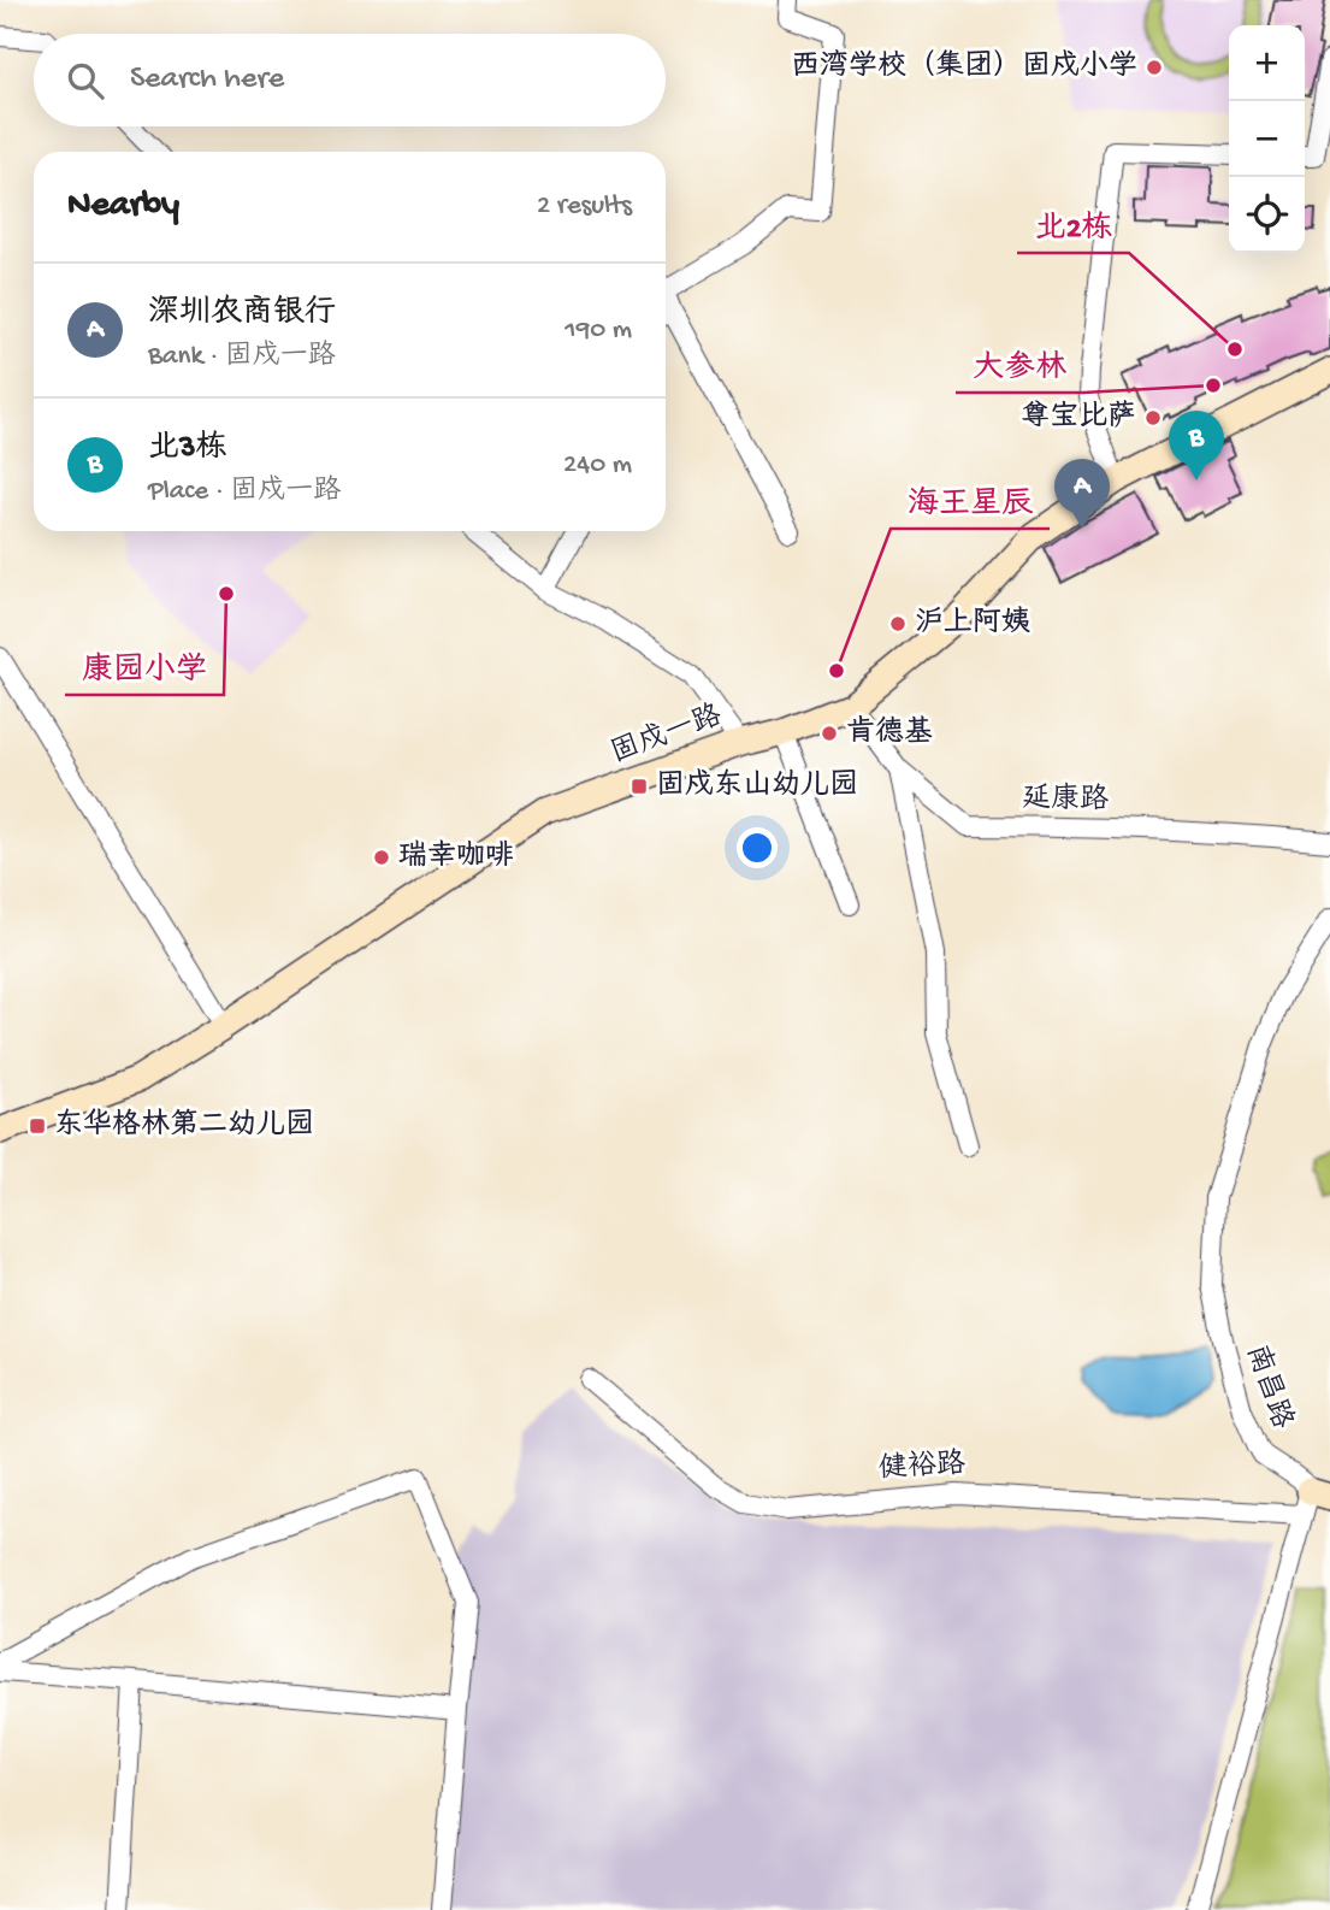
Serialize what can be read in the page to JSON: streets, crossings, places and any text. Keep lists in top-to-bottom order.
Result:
{
  "streets": {
    "street": [
      "固戍一路",
      "延康路",
      "南昌路",
      "健裕路"
    ]
  },
  "crossings": [
    ["固戍一路", "延康路"],
    ["南昌路", "健裕路"]
  ],
  "places": {
    "other": [
      "西湾学校（集团）固戍小学",
      "北2栋",
      "大参林",
      "尊宝比萨",
      "康园小学",
      "沪上阿姨",
      "海王星辰",
      "肯德基",
      "瑞幸咖啡"
    ],
    "transit": ["固戍东山幼儿园", "东华格林第二幼儿园"]
  },
  "page": {
    "map_buttons": ["+", "−"],
    "search": "Search here",
    "heading": ["Nearby", "2 results"],
    "list": [
      {
        "mark": "A",
        "name": "深圳农商银行",
        "note": "Bank · 固戍一路",
        "value": "190 m"
      },
      {
        "mark": "B",
        "name": "北3栋",
        "note": "Place · 固戍一路",
        "value": "240 m"
      }
    ],
    "pins": ["B", "A"]
  }
}
